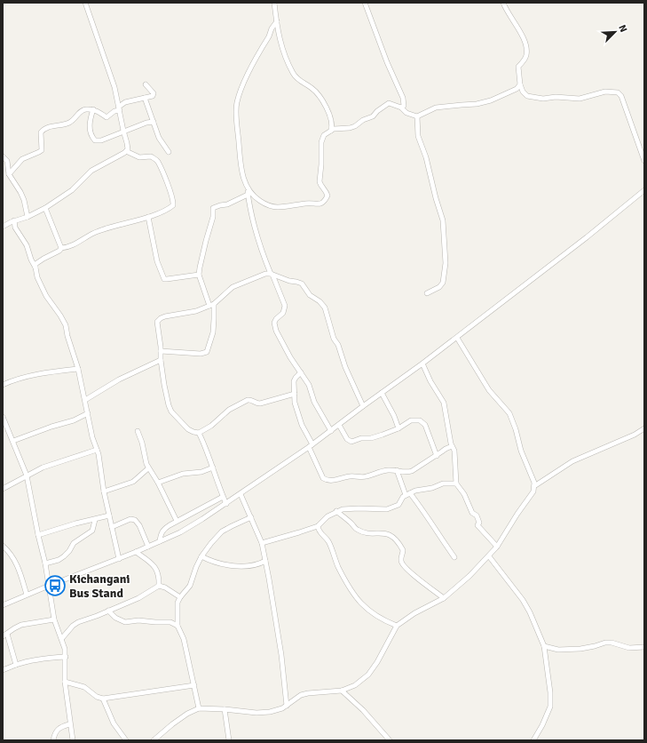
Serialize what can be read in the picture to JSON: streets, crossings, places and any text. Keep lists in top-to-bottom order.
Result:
{
  "places": {
    "bus stop": ["Kichangani Bus Stand"]
  },
  "north": "top right"
}
